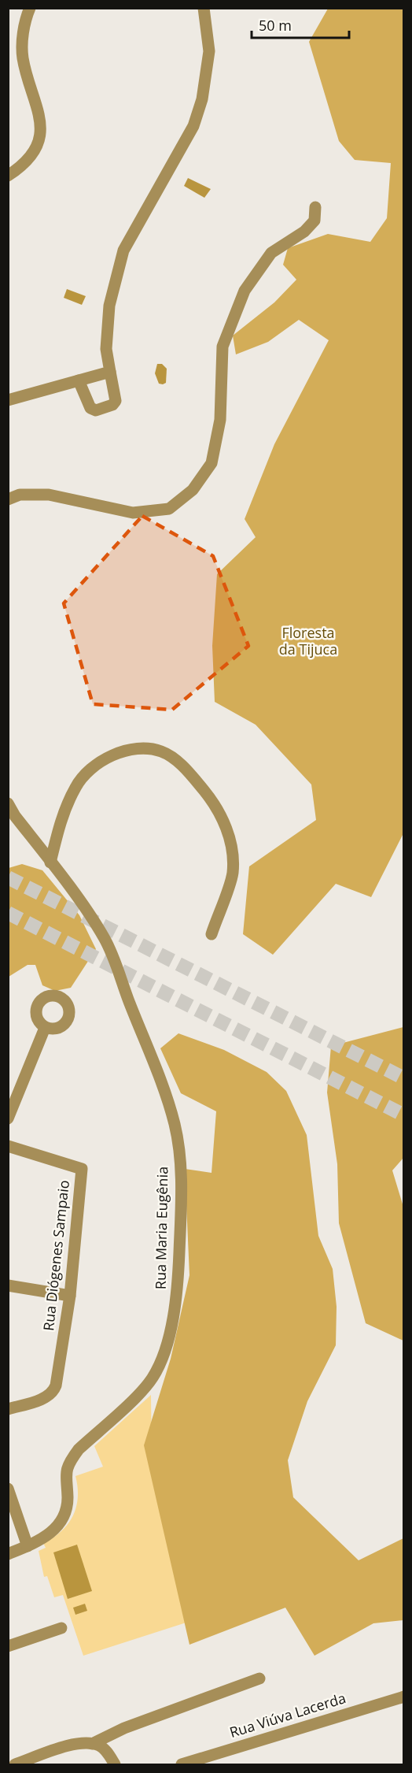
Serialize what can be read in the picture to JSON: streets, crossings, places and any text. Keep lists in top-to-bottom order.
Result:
{
  "streets": {
    "street": ["Rua Maria Eugênia", "Rua Diógenes Sampaio", "Rua Viúva Lacerda"]
  },
  "parks": ["Floresta da Tijuca"],
  "scale_bar": "50 m"
}
